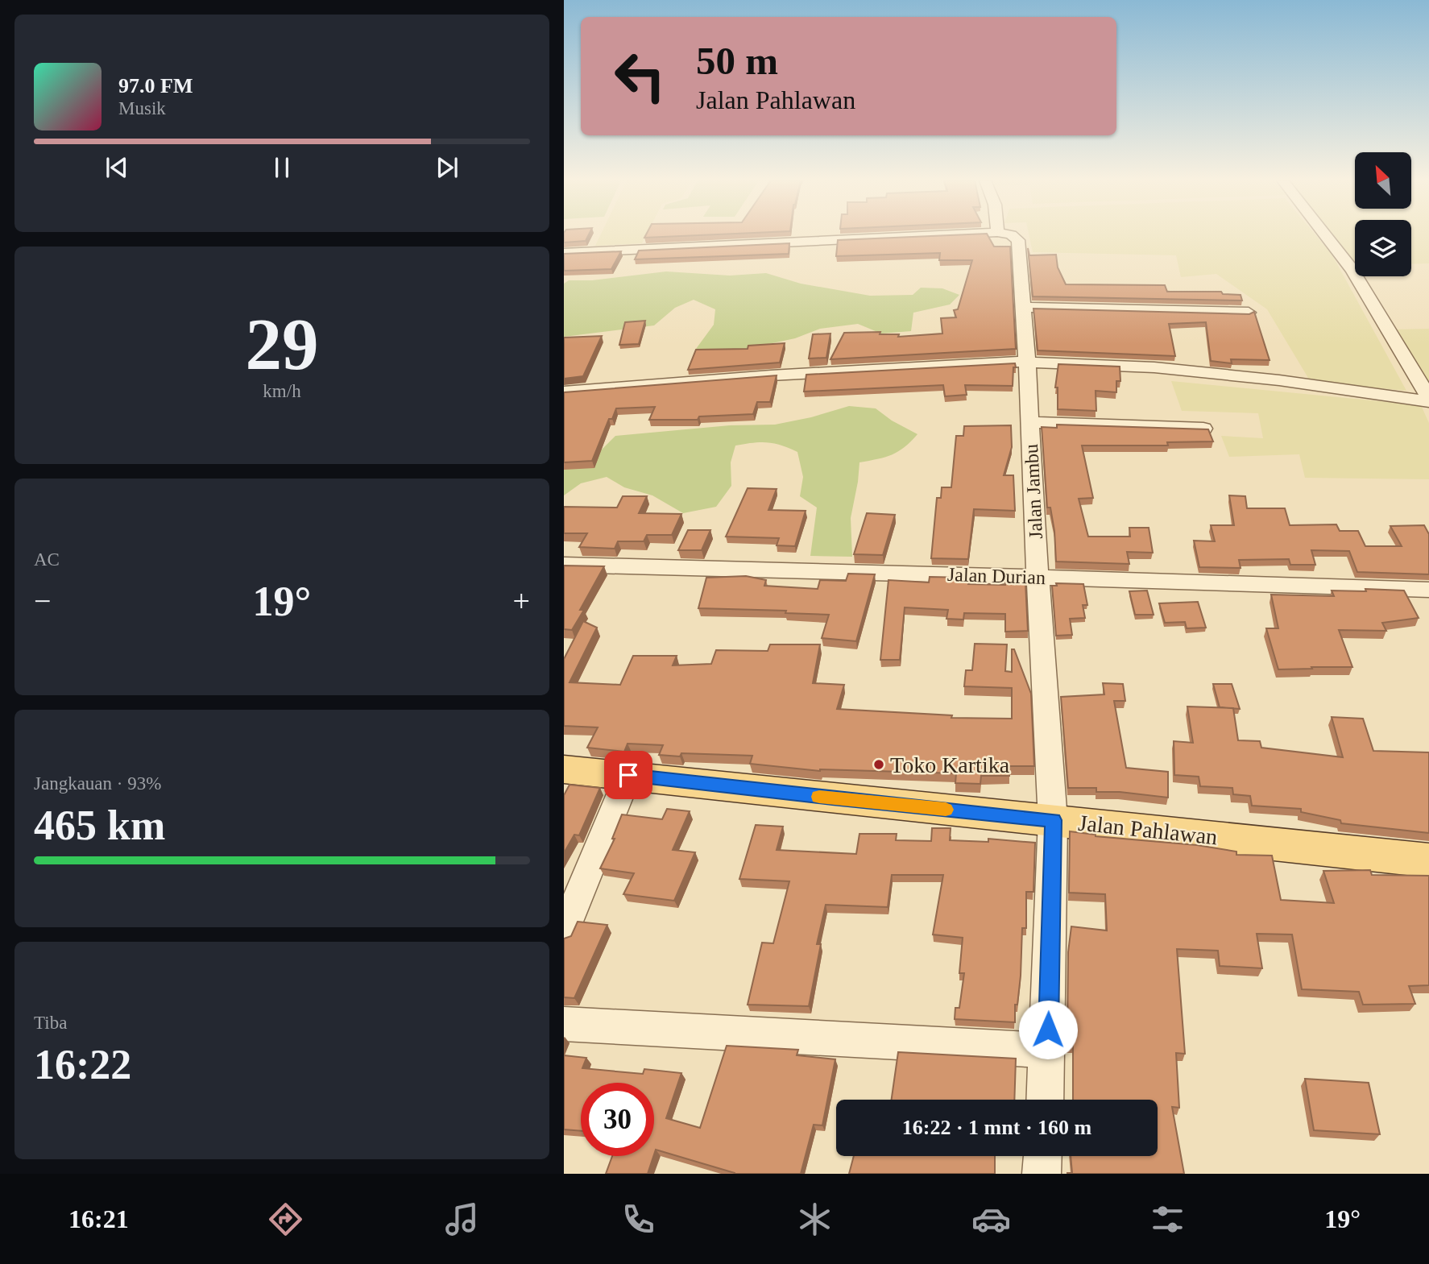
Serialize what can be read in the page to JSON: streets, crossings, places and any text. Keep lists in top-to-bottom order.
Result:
{
  "streets": {
    "main road": ["Jalan Pahlawan"],
    "street": ["Jalan Jambu", "Jalan Durian"]
  },
  "crossings": [
    ["Jalan Jambu", "Jalan Durian"],
    ["Jalan Jambu", "Jalan Pahlawan"]
  ],
  "places": ["Toko Kartika"],
  "north": "top left",
  "page": {
    "turn": ["50 m", "Jalan Pahlawan"],
    "song": ["97.0 FM", "Musik"],
    "tile": [
      ["29", "km/h"],
      "AC",
      ["Jangkauan · 93%", "465 km"],
      ["Tiba", "16:22"]
    ],
    "heat": ["−", "19°", "+"],
    "limit": "30",
    "trip": "16:22 · 1 mnt · 160 m",
    "tabs": ["16:21", "19°"]
  }
}
